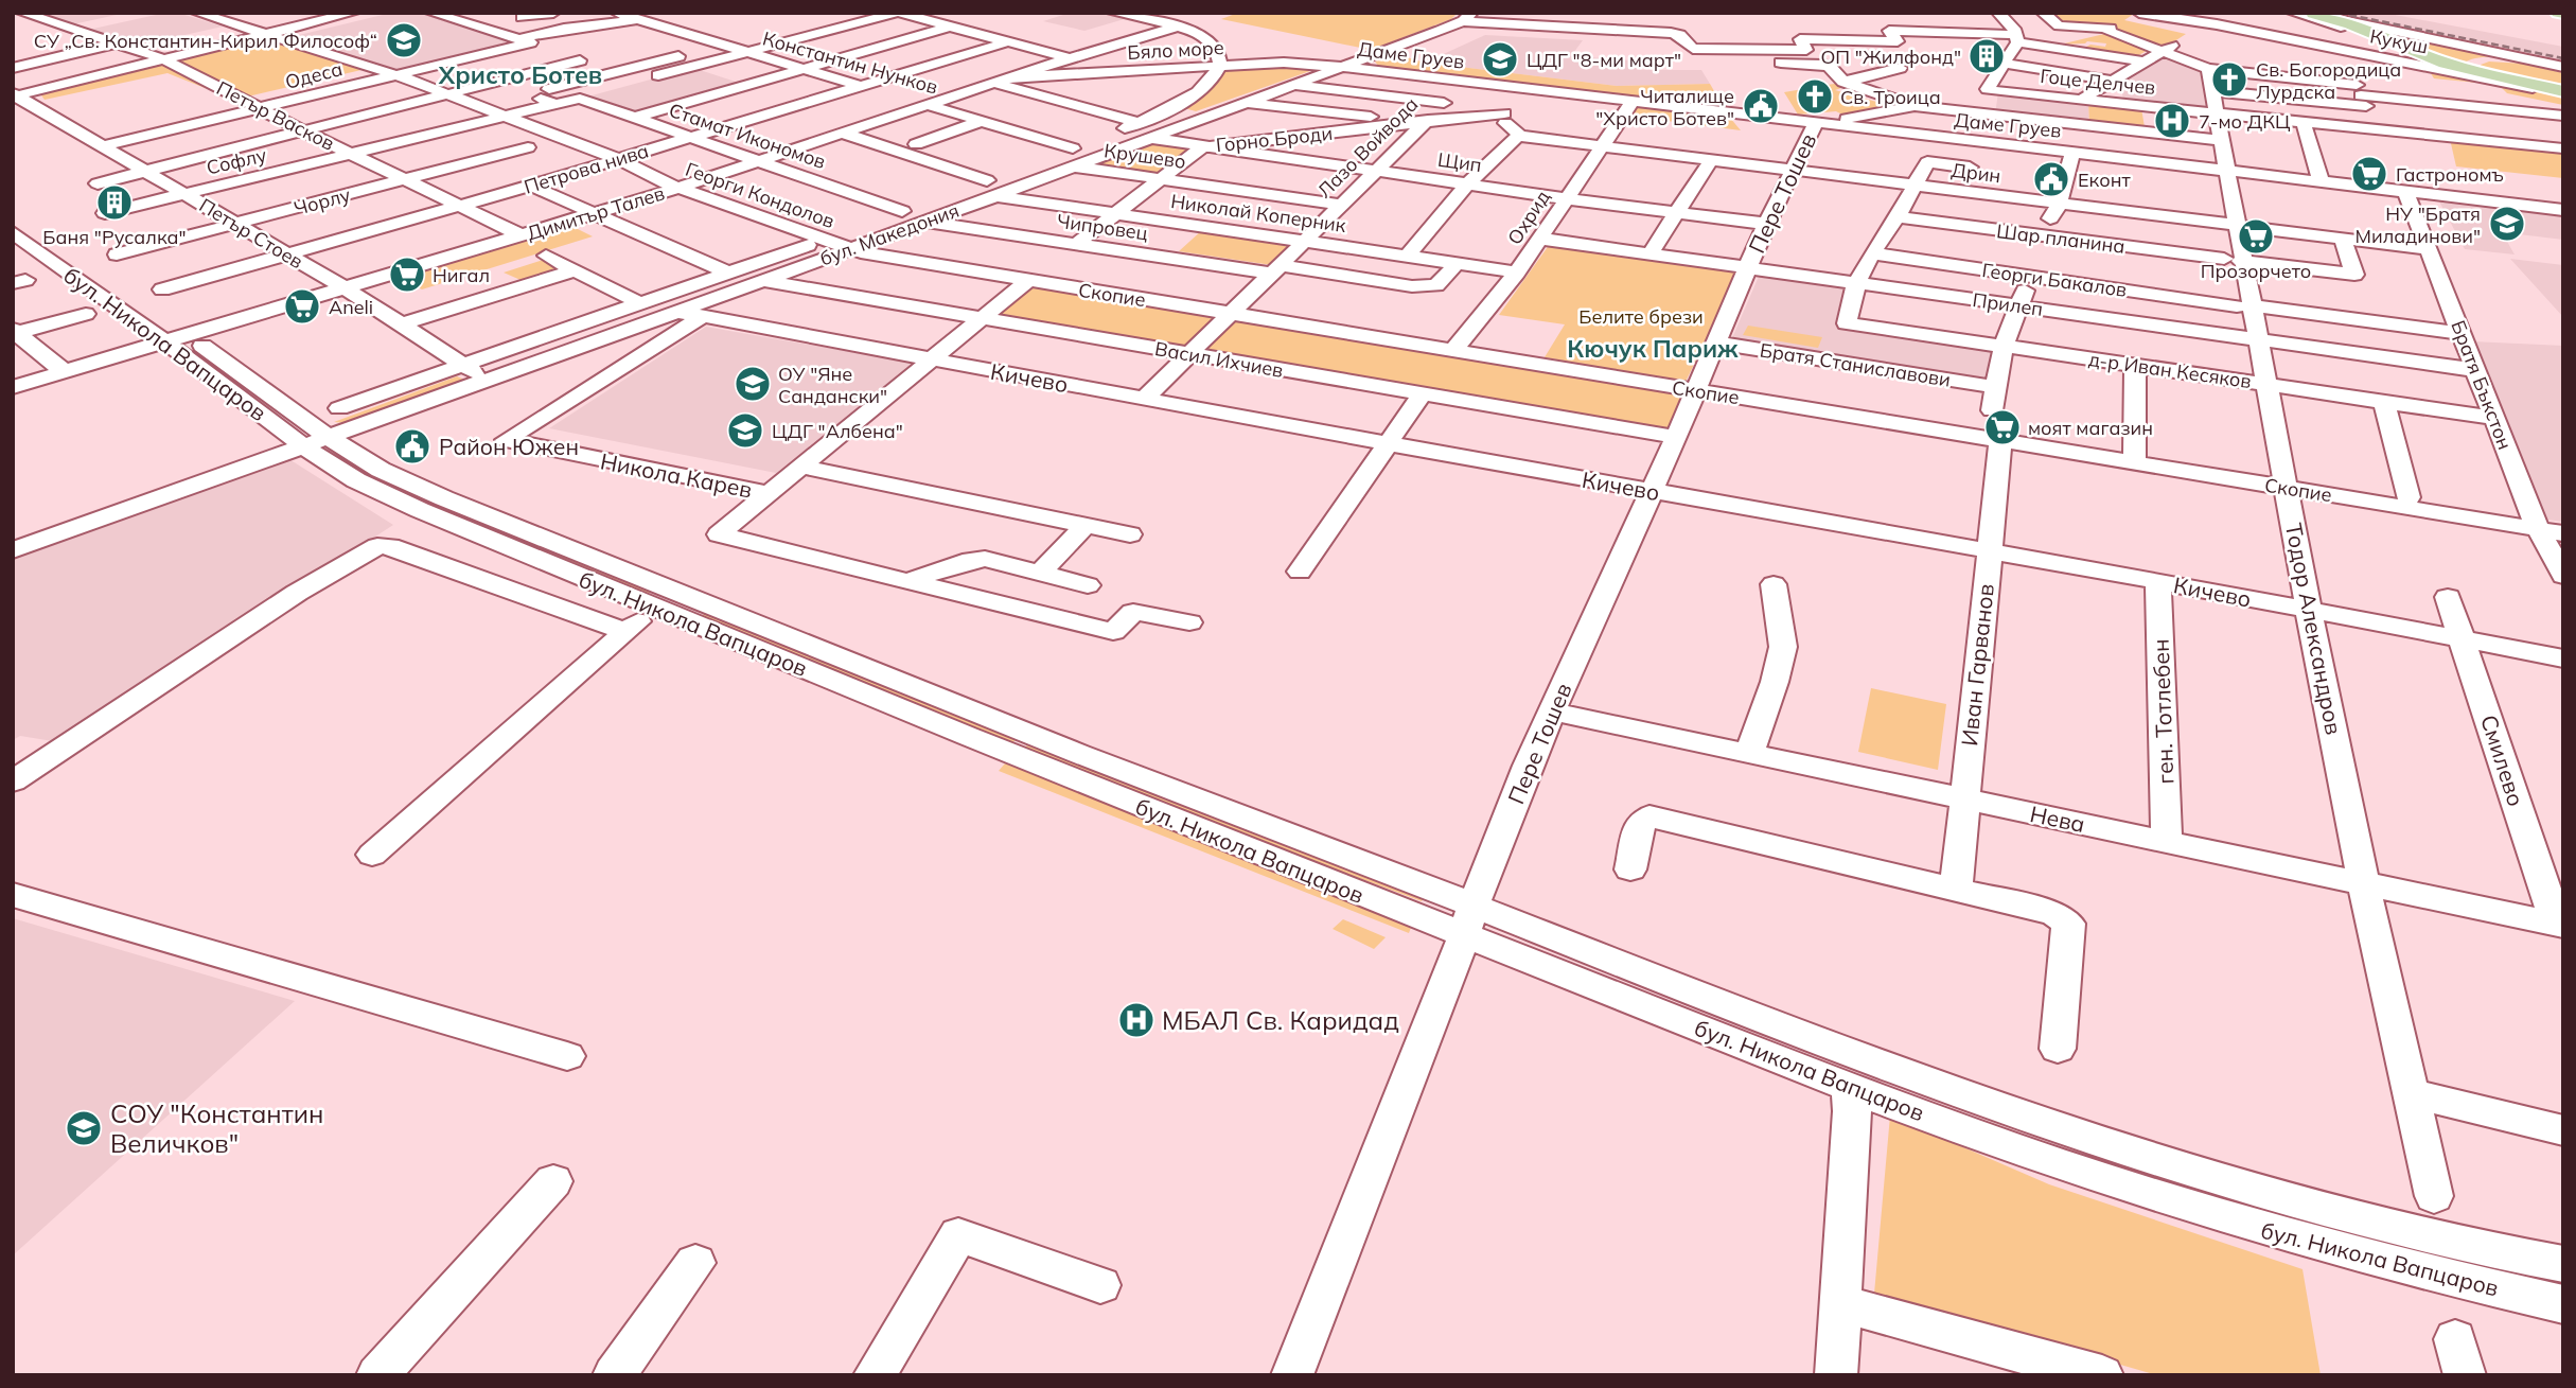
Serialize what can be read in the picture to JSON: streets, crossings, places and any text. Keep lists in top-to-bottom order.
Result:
{
  "streets": {
    "street": [
      "Кукуш",
      "Бяло море",
      "Даме Груев",
      "Константин Нунков",
      "Одеса",
      "Гоце Делчев",
      "Петър Васков",
      "Стамат Икономов",
      "Горно Броди",
      "Лазо Войвода",
      "Крушево",
      "Софлу",
      "Щип",
      "Петрова нива",
      "Дрин",
      "Пере Тошев",
      "Георги Кондолов",
      "Чорлу",
      "Димитър Талев",
      "Николай Коперник",
      "Охрид",
      "Чипровец",
      "Петър Стоев",
      "бул. Македония",
      "Шар планина",
      "Георги Бакалов",
      "Скопие",
      "Прилеп",
      "бул. Никола Вапцаров",
      "Васил Ихчиев",
      "Братя Станиславови",
      "д-р Иван Кесяков",
      "Кичево",
      "Братя Бъкстон",
      "Никола Карев",
      "Тодор Александров",
      "Иван Гарванов",
      "ген. Тотлебен",
      "Смилево",
      "Нева"
    ]
  },
  "crossings": [
    ["Бяло море", "Даме Груев"],
    ["Бяло море", "Димитър Талев"],
    ["Бяло море", "бул. Македония"],
    ["Даме Груев", "Лазо Войвода"],
    ["Даме Груев", "Пере Тошев"],
    ["Даме Груев", "Охрид"],
    ["Даме Груев", "бул. Македония"],
    ["Даме Груев", "Братя Бъкстон"],
    ["Даме Груев", "Тодор Александров"],
    ["Константин Нунков", "Одеса"],
    ["Константин Нунков", "Петрова нива"],
    ["Константин Нунков", "Димитър Талев"],
    ["Одеса", "Петър Васков"],
    ["Одеса", "Георги Кондолов"],
    ["Одеса", "Петър Стоев"],
    ["Гоце Делчев", "Тодор Александров"],
    ["Петър Васков", "Софлу"],
    ["Петър Васков", "Петрова нива"],
    ["Петър Васков", "Чорлу"],
    ["Петър Васков", "Димитър Талев"],
    ["Стамат Икономов", "Софлу"],
    ["Стамат Икономов", "Петрова нива"],
    ["Стамат Икономов", "Димитър Талев"],
    ["Стамат Икономов", "Чипровец"],
    ["Стамат Икономов", "бул. Македония"],
    ["Горно Броди", "Лазо Войвода"],
    ["Горно Броди", "Крушево"],
    ["Горно Броди", "Щип"],
    ["Горно Броди", "Дрин"],
    ["Горно Броди", "Николай Коперник"],
    ["Горно Броди", "Чипровец"],
    ["Лазо Войвода", "Крушево"],
    ["Лазо Войвода", "Щип"],
    ["Лазо Войвода", "Николай Коперник"],
    ["Лазо Войвода", "Чипровец"],
    ["Лазо Войвода", "Скопие"],
    ["Лазо Войвода", "Васил Ихчиев"],
    ["Лазо Войвода", "Кичево"],
    ["Крушево", "бул. Македония"],
    ["Софлу", "Георги Кондолов"],
    ["Софлу", "Петър Стоев"],
    ["Щип", "Пере Тошев"],
    ["Щип", "Охрид"],
    ["Щип", "бул. Македония"],
    ["Петрова нива", "Георги Кондолов"],
    ["Петрова нива", "Петър Стоев"],
    ["Дрин", "Пере Тошев"],
    ["Дрин", "Охрид"],
    ["Дрин", "Братя Бъкстон"],
    ["Дрин", "Тодор Александров"],
    ["Пере Тошев", "Скопие"],
    ["Пере Тошев", "Прилеп"],
    ["Пере Тошев", "бул. Никола Вапцаров"],
    ["Пере Тошев", "Васил Ихчиев"],
    ["Пере Тошев", "Братя Станиславови"],
    ["Пере Тошев", "Кичево"],
    ["Пере Тошев", "Нева"],
    ["Георги Кондолов", "Димитър Талев"],
    ["Георги Кондолов", "бул. Македония"],
    ["Георги Кондолов", "Скопие"],
    ["Чорлу", "Петър Стоев"],
    ["Димитър Талев", "Николай Коперник"],
    ["Димитър Талев", "Петър Стоев"],
    ["Димитър Талев", "бул. Никола Вапцаров"],
    ["Николай Коперник", "Охрид"],
    ["Николай Коперник", "Чипровец"],
    ["Николай Коперник", "бул. Македония"],
    ["Охрид", "Скопие"],
    ["Охрид", "Прилеп"],
    ["Чипровец", "бул. Македония"],
    ["Петър Стоев", "бул. Македония"],
    ["бул. Македония", "Скопие"],
    ["бул. Македония", "бул. Никола Вапцаров"],
    ["бул. Македония", "Васил Ихчиев"],
    ["бул. Македония", "Кичево"],
    ["Шар планина", "Георги Бакалов"],
    ["Шар планина", "Тодор Александров"],
    ["Георги Бакалов", "Братя Бъкстон"],
    ["Георги Бакалов", "Тодор Александров"],
    ["Скопие", "Братя Бъкстон"],
    ["Скопие", "Тодор Александров"],
    ["Скопие", "Иван Гарванов"],
    ["Прилеп", "д-р Иван Кесяков"],
    ["Прилеп", "Братя Бъкстон"],
    ["Прилеп", "Тодор Александров"],
    ["д-р Иван Кесяков", "Братя Бъкстон"],
    ["д-р Иван Кесяков", "Тодор Александров"],
    ["Кичево", "Никола Карев"],
    ["Кичево", "Тодор Александров"],
    ["Кичево", "Иван Гарванов"],
    ["Кичево", "ген. Тотлебен"],
    ["Кичево", "Смилево"],
    ["Тодор Александров", "Нева"],
    ["Иван Гарванов", "Нева"],
    ["ген. Тотлебен", "Нева"],
    ["Смилево", "Нева"]
  ],
  "districts": ["Христо Ботев", "Кючук Париж"],
  "parks": ["Белите брези"],
  "places": {
    "school or university": [
      "СУ „Св. Константин-Кирил Философ“",
      "ЦДГ \"8-ми март\"",
      "НУ \"Братя Миладинови\"",
      "ОУ \"Яне Сандански\"",
      "ЦДГ \"Албена\"",
      "СОУ \"Константин Величков\""
    ],
    "building": ["ОП \"Жилфонд\"", "Баня \"Русалка\""],
    "church": ["Св. Богородица Лурдска", "Св. Троица"],
    "public building": ["Читалище \"Христо Ботев\"", "Еконт", "Район Южен"],
    "hospital": ["7-мо ДКЦ", "МБАЛ Св. Каридад"],
    "supermarket": [
      "Гастрономъ",
      "Прозорчето",
      "Нигал",
      "Aneli",
      "моят магазин"
    ]
  }
}
